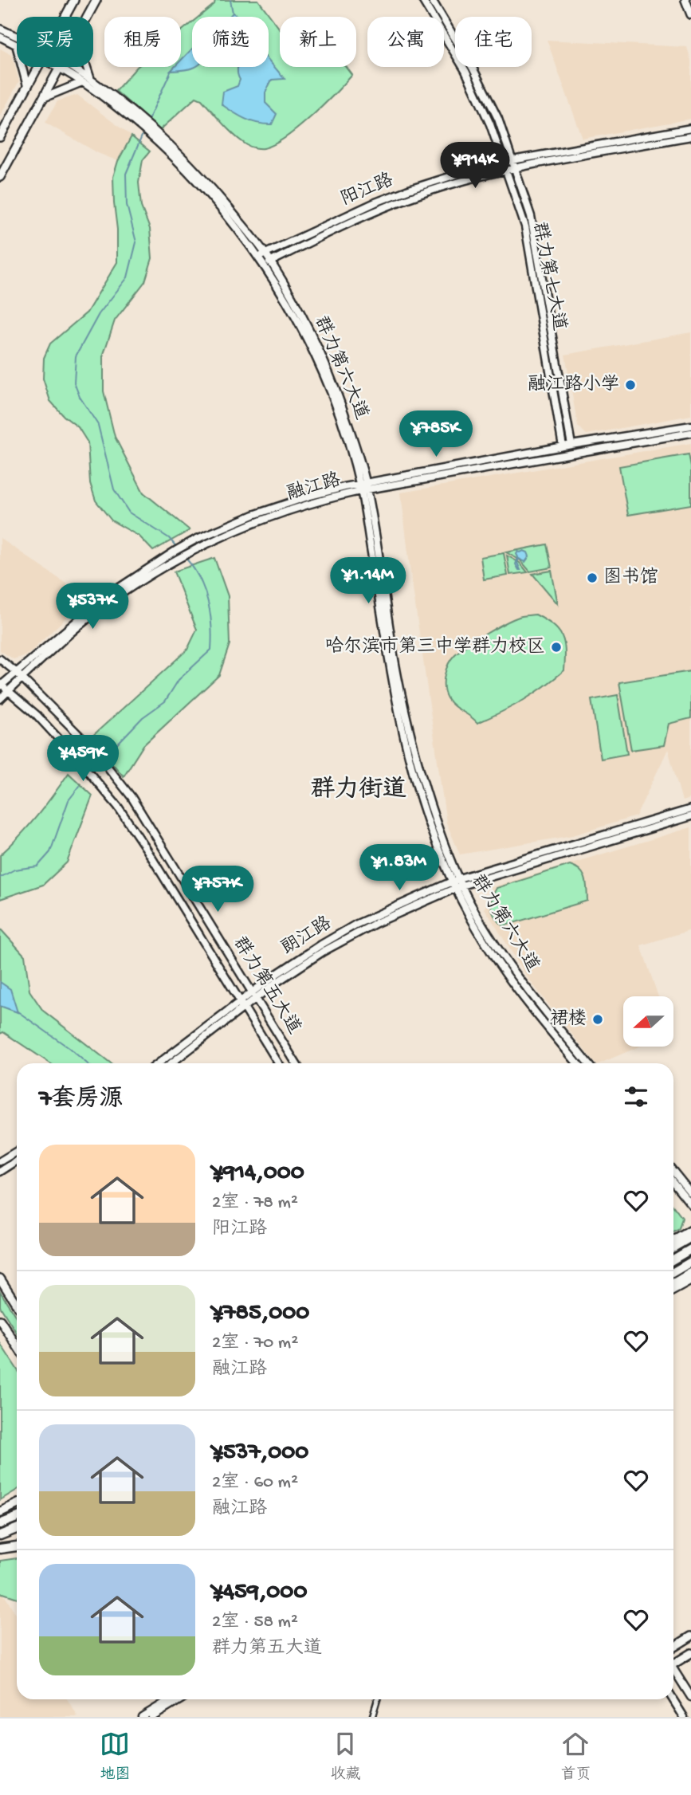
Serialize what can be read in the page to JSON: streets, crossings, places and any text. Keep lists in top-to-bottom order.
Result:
{
  "streets": {
    "main road": [
      "阳江路",
      "群力第七大道",
      "群力第六大道",
      "融江路",
      "朗江路",
      "群力第五大道"
    ]
  },
  "crossings": [
    ["阳江路", "群力第七大道"],
    ["阳江路", "群力第六大道"],
    ["群力第七大道", "融江路"],
    ["群力第六大道", "融江路"],
    ["群力第六大道", "朗江路"],
    ["融江路", "群力第五大道"],
    ["朗江路", "群力第五大道"]
  ],
  "districts": ["群力街道"],
  "places": [
    "融江路小学",
    "图书馆",
    "哈尔滨市第三中学群力校区",
    "裙楼"
  ],
  "north": "left",
  "page": {
    "chip": [
      "买房",
      "租房",
      "筛选",
      "新上",
      "公寓",
      "住宅"
    ],
    "price": [
      "¥914K",
      "¥785K",
      "¥1.14M",
      "¥537K",
      "¥459K",
      "¥1.83M",
      "¥757K"
    ],
    "heading": "7套房源",
    "list": [
      {
        "name": "¥914,000",
        "note": "2室 · 78 m² · 阳江路"
      },
      {
        "name": "¥785,000",
        "note": "2室 · 70 m² · 融江路"
      },
      {
        "name": "¥537,000",
        "note": "2室 · 60 m² · 融江路"
      },
      {
        "name": "¥459,000",
        "note": "2室 · 58 m² · 群力第五大道"
      }
    ],
    "tabs": ["地图", "收藏", "首页"]
  }
}
